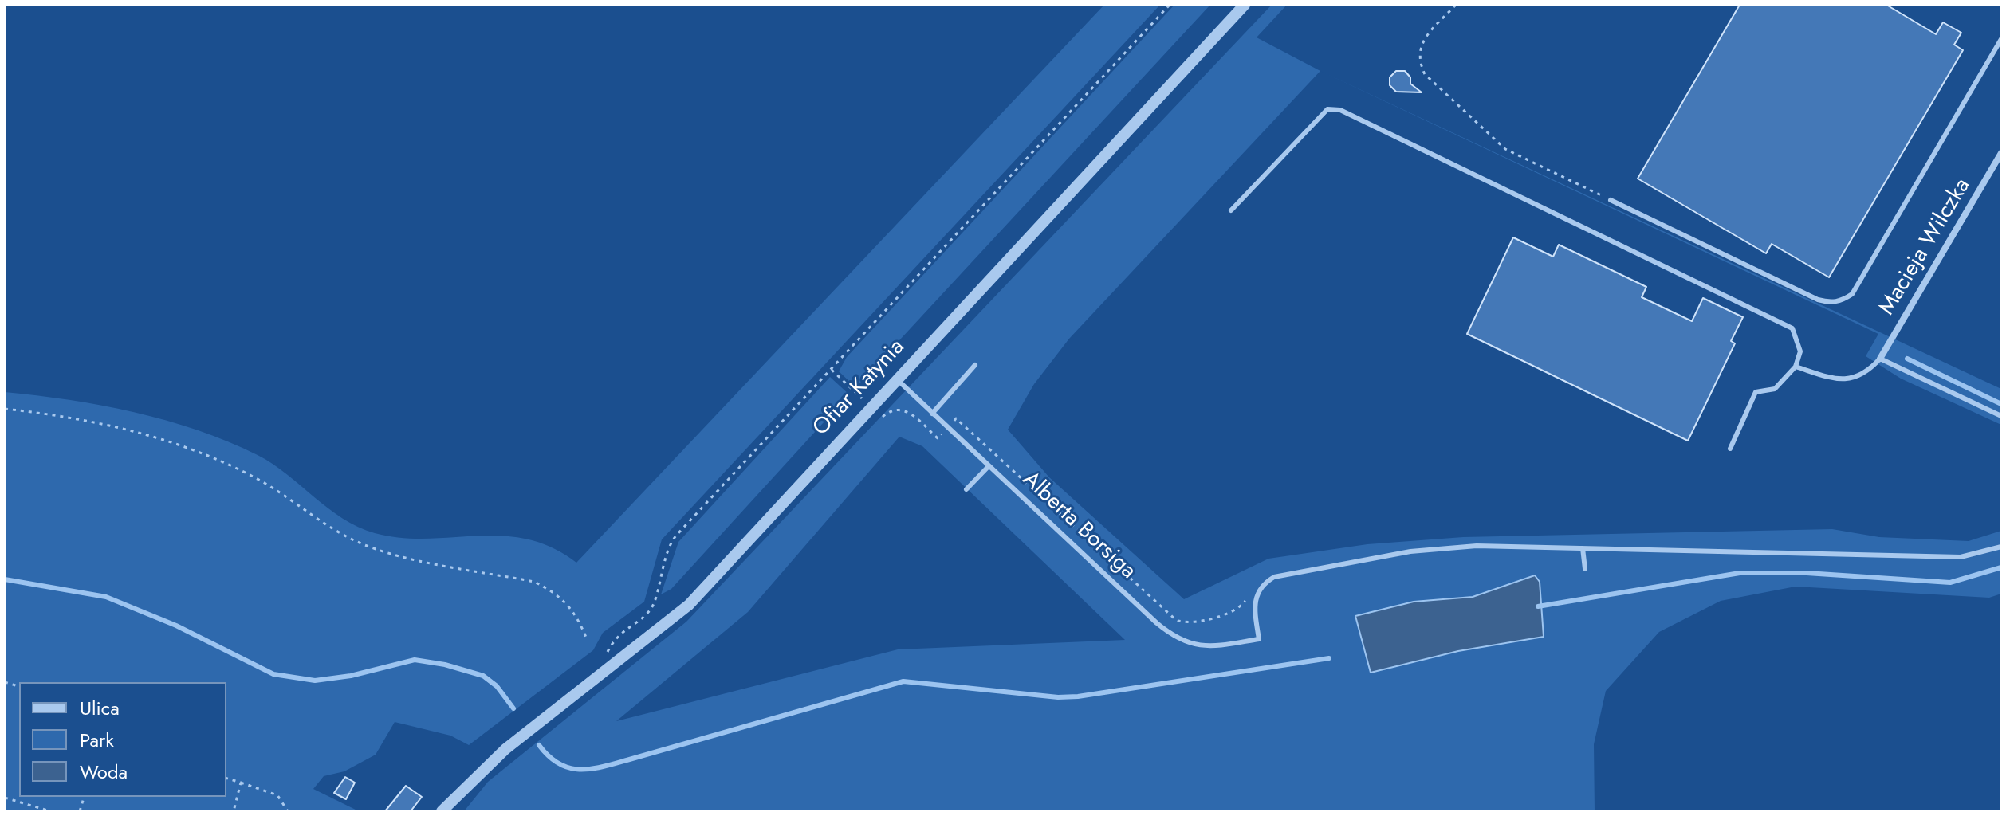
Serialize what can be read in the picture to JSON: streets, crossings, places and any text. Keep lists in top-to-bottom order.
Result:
{
  "streets": {
    "street": ["Macieja Wilczka", "Ofiar Katynia"],
    "lane": ["Alberta Borsiga"]
  },
  "crossings": [
    ["Ofiar Katynia", "Alberta Borsiga"]
  ],
  "legend": ["Ulica", "Park", "Woda"]
}
